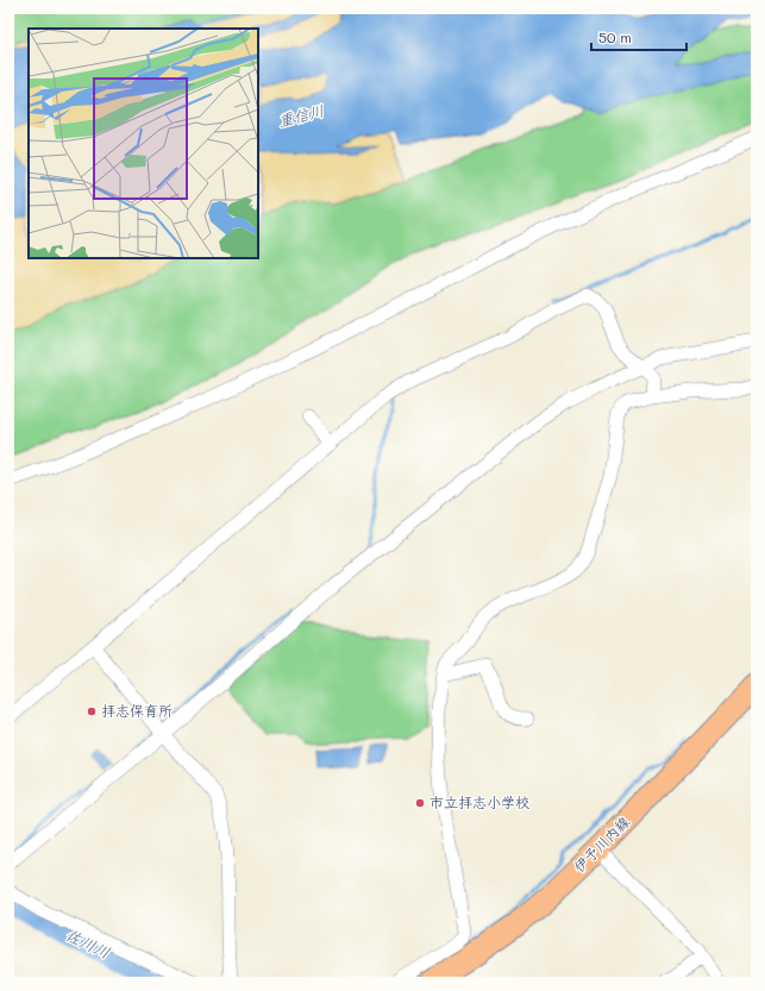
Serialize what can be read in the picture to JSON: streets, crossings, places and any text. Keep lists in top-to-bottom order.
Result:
{
  "streets": {
    "main road": ["伊予川内線"]
  },
  "water": ["重信川", "佐川川"],
  "places": ["拝志保育所", "市立拝志小学校"],
  "scale_bar": "50 m"
}
